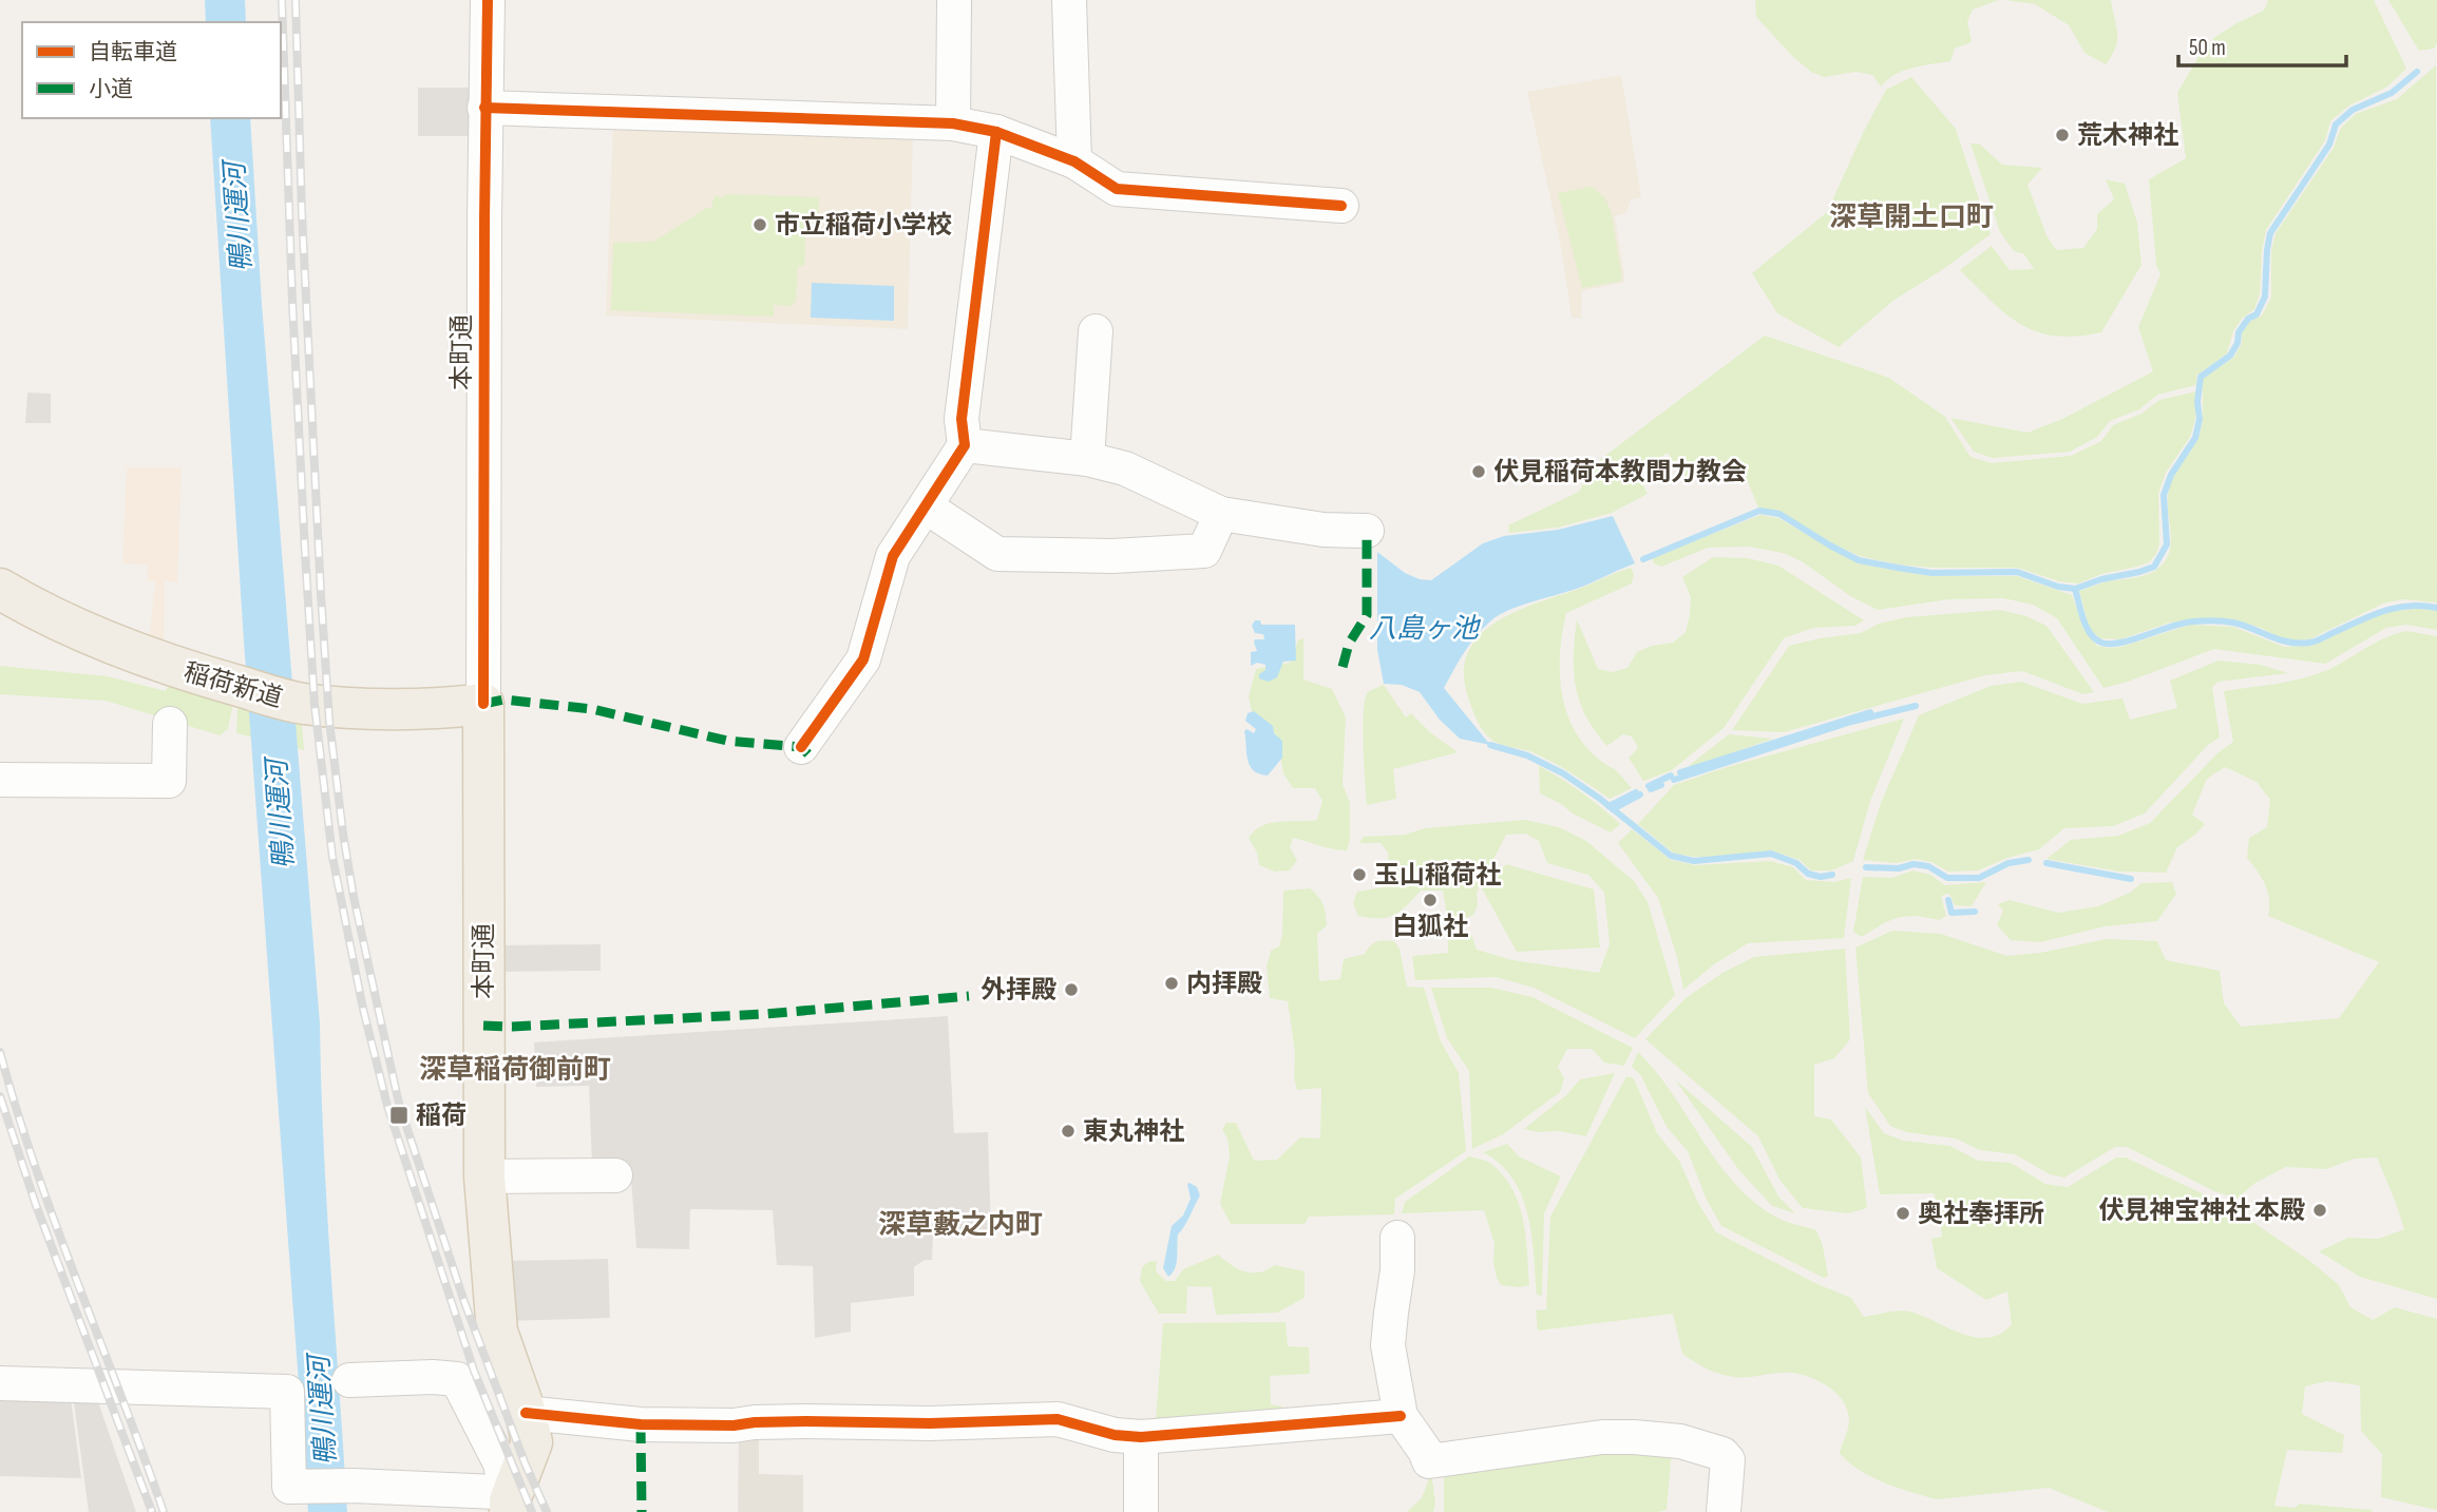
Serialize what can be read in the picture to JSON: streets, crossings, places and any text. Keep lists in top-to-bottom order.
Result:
{
  "streets": {
    "main road": ["本町通", "稲荷新道"]
  },
  "crossings": [
    ["本町通", "稲荷新道"]
  ],
  "districts": ["深草開土口町", "深草稲荷御前町", "深草藪之内町"],
  "water": ["鴨川運河", "八島ヶ池"],
  "places": {
    "other": [
      "荒木神社",
      "市立稲荷小学校",
      "伏見稲荷本教間力教会",
      "玉山稲荷社",
      "白狐社",
      "内拝殿",
      "外拝殿",
      "東丸神社",
      "伏見神宝神社 本殿",
      "奥社奉拝所"
    ],
    "transit": ["稲荷"]
  },
  "legend": ["自転車道", "小道"],
  "scale_bar": "50 m"
}
